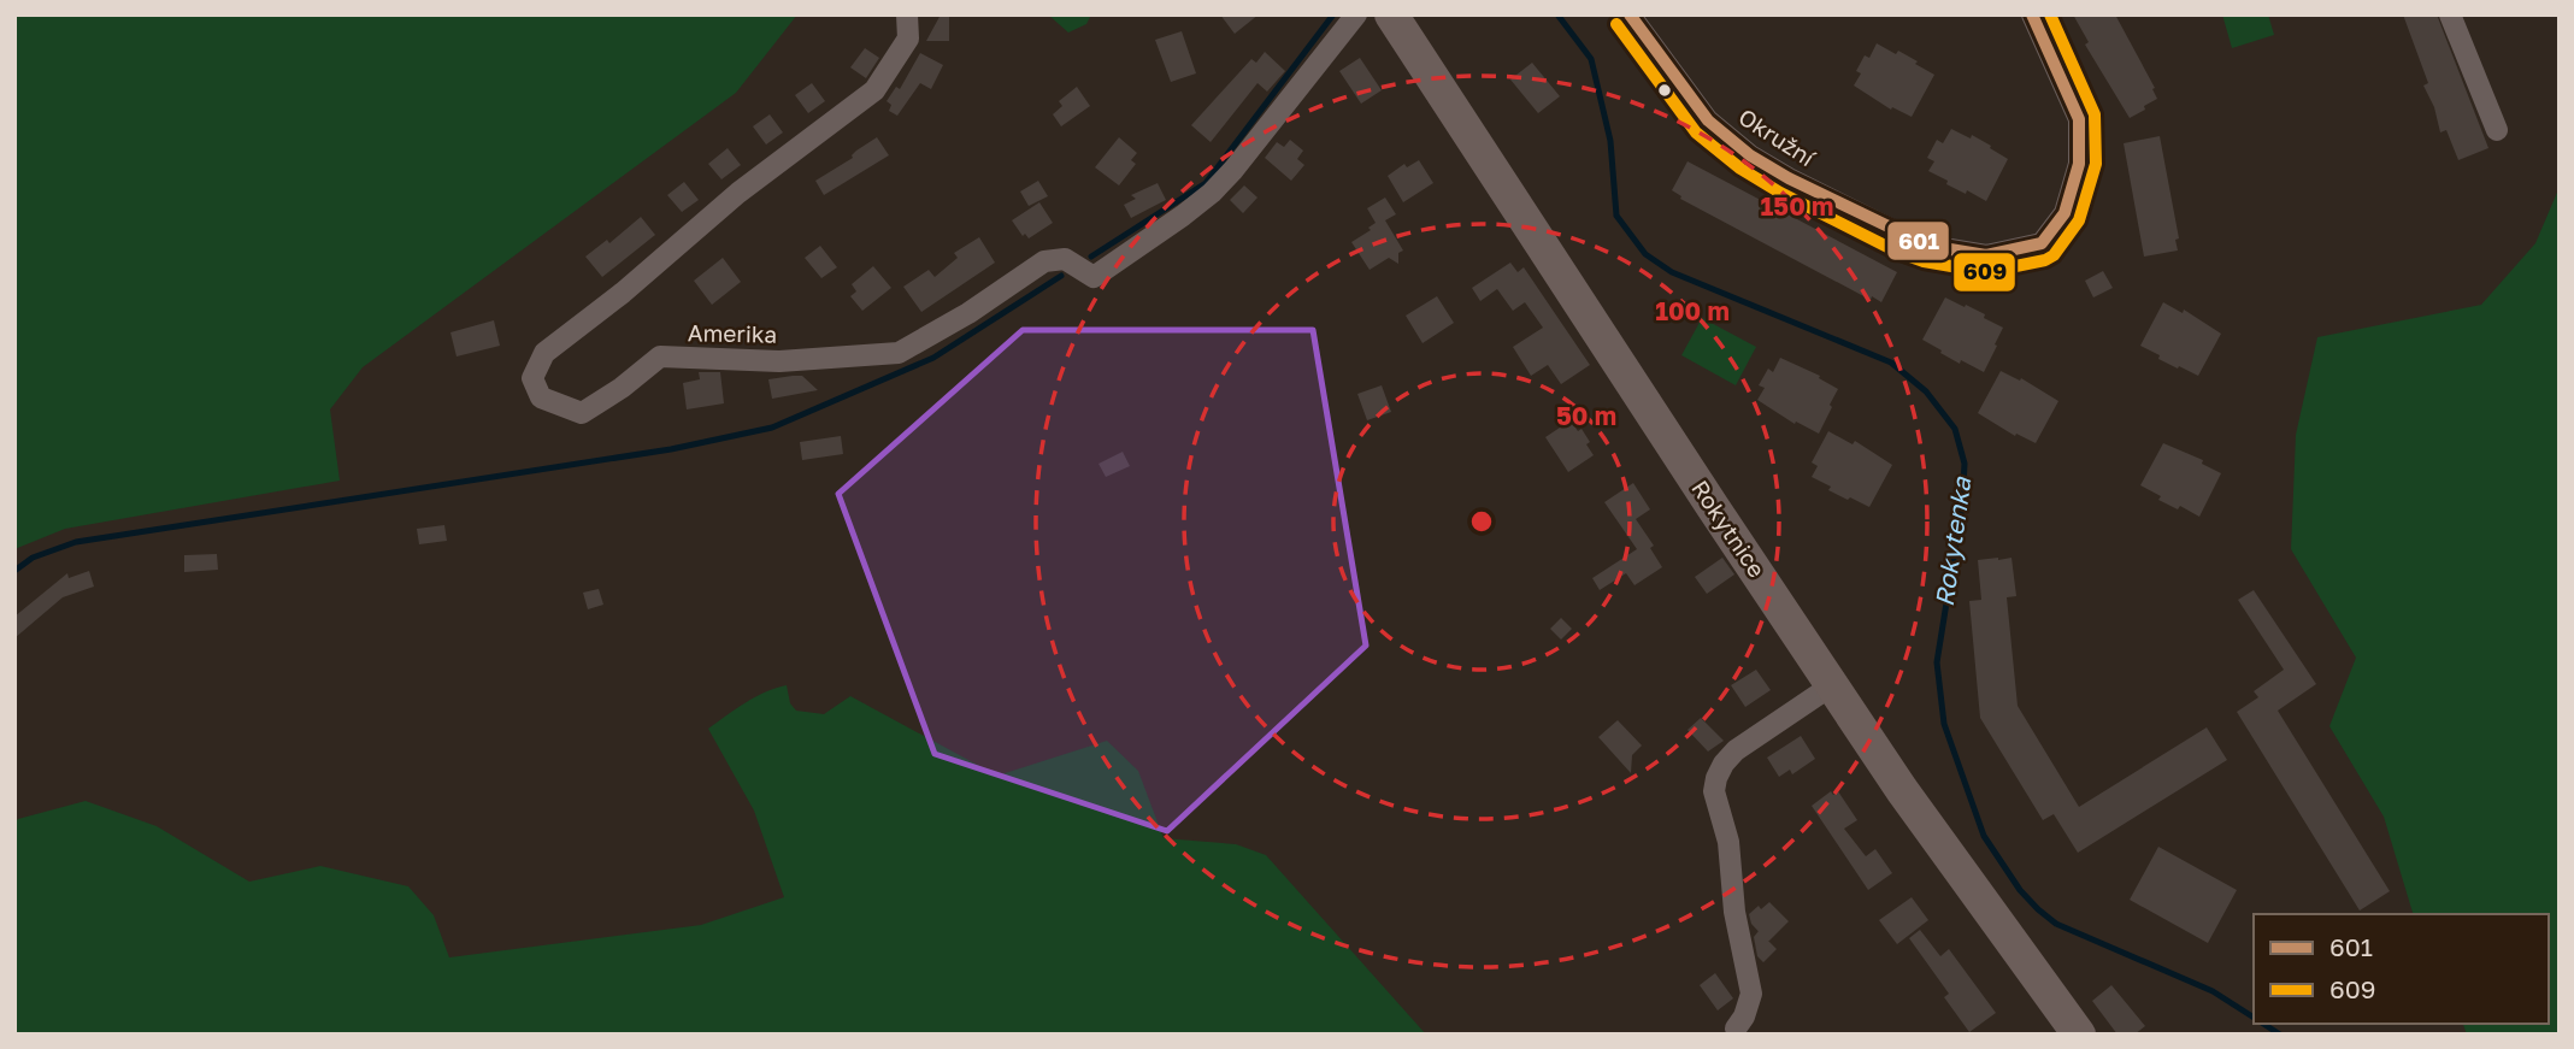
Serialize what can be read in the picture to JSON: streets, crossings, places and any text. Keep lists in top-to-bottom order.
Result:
{
  "streets": {
    "main road": ["Rokytnice"],
    "street": ["Okružní", "Amerika"]
  },
  "water": ["Rokytenka"],
  "lines": ["transit line 601", "transit line 609"],
  "legend": ["601", "609"],
  "rings": ["150 m", "100 m", "50 m"]
}
